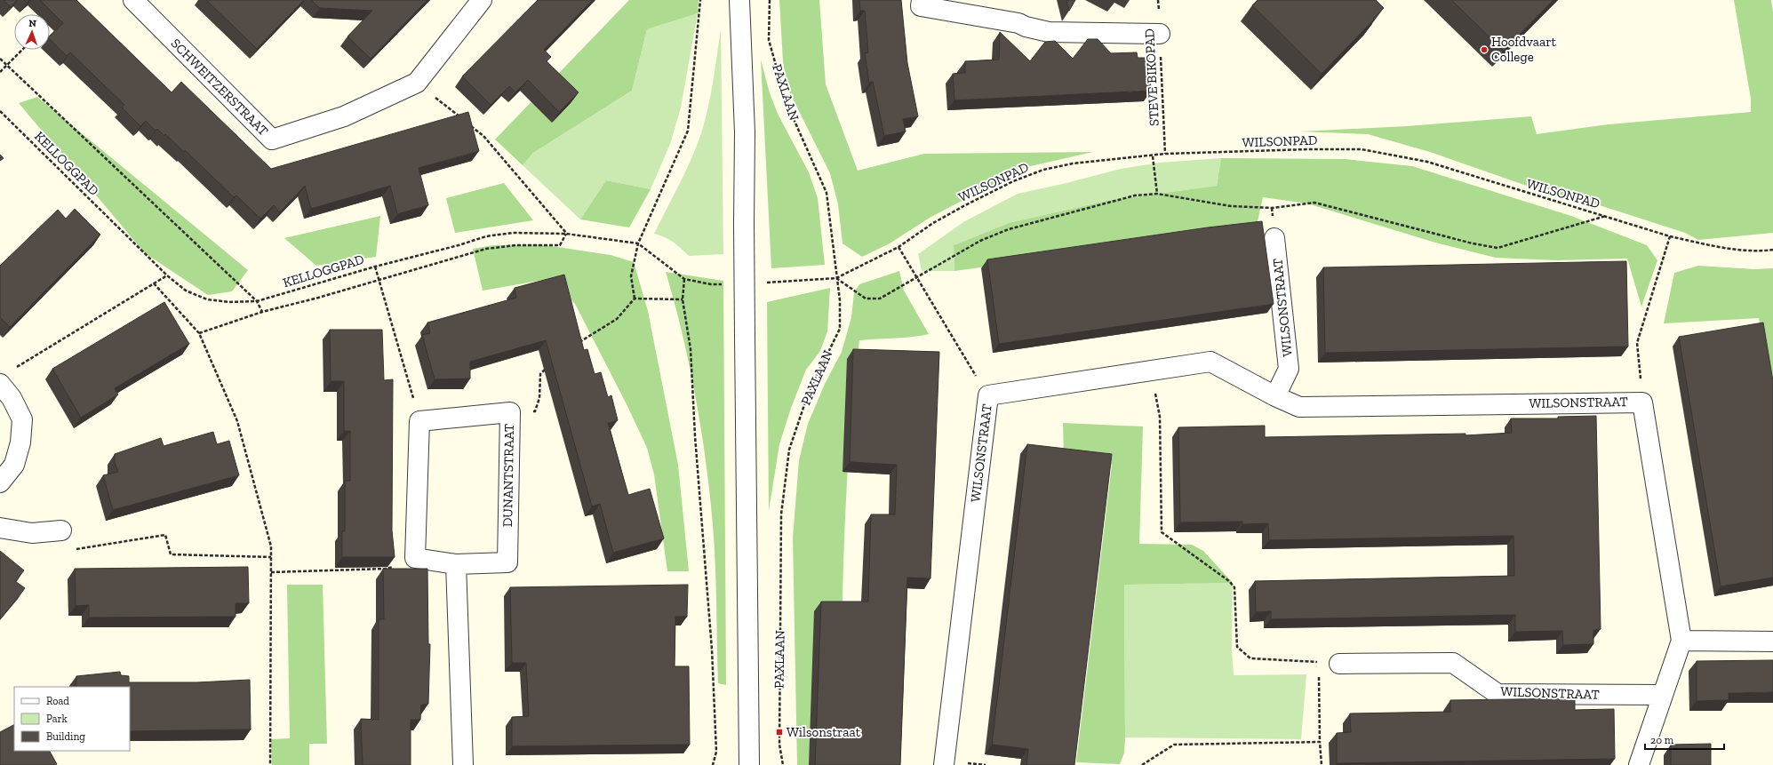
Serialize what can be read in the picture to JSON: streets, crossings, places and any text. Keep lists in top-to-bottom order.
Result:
{
  "streets": {
    "street": ["SCHWEITZERSTRAAT", "WILSONSTRAAT", "DUNANTSTRAAT"],
    "path": [
      "STEVE BIKOPAD",
      "PAXLAAN",
      "WILSONPAD",
      "KELLOGGPAD"
    ]
  },
  "crossings": [
    ["STEVE BIKOPAD", "WILSONPAD"],
    ["PAXLAAN", "WILSONPAD"]
  ],
  "places": {
    "other": ["Hoofdvaart College"],
    "transit": ["Wilsonstraat"]
  },
  "legend": ["Road", "Park", "Building"],
  "scale_bar": "20 m",
  "north": "top"
}
